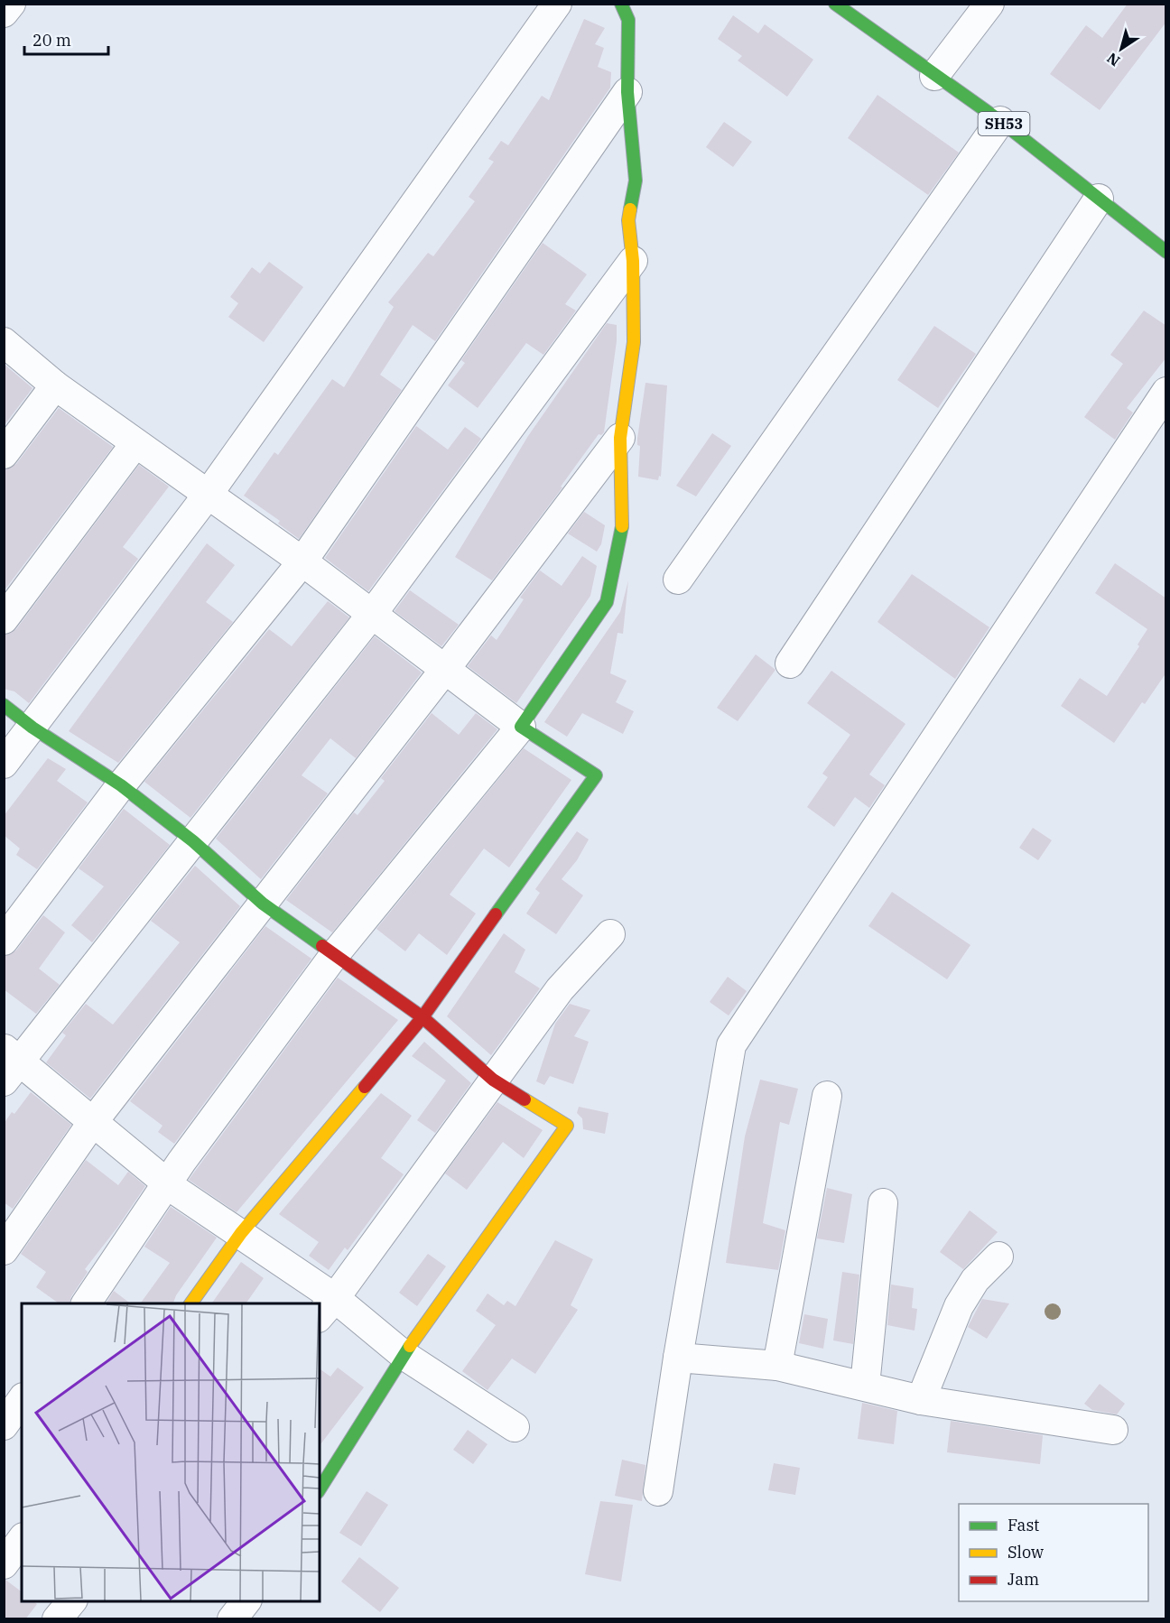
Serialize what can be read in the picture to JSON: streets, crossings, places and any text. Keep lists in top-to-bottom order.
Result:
{
  "streets": {
    "street": ["SH53"]
  },
  "legend": ["Fast", "Slow", "Jam"],
  "scale_bar": "20 m",
  "north": "bottom left"
}
